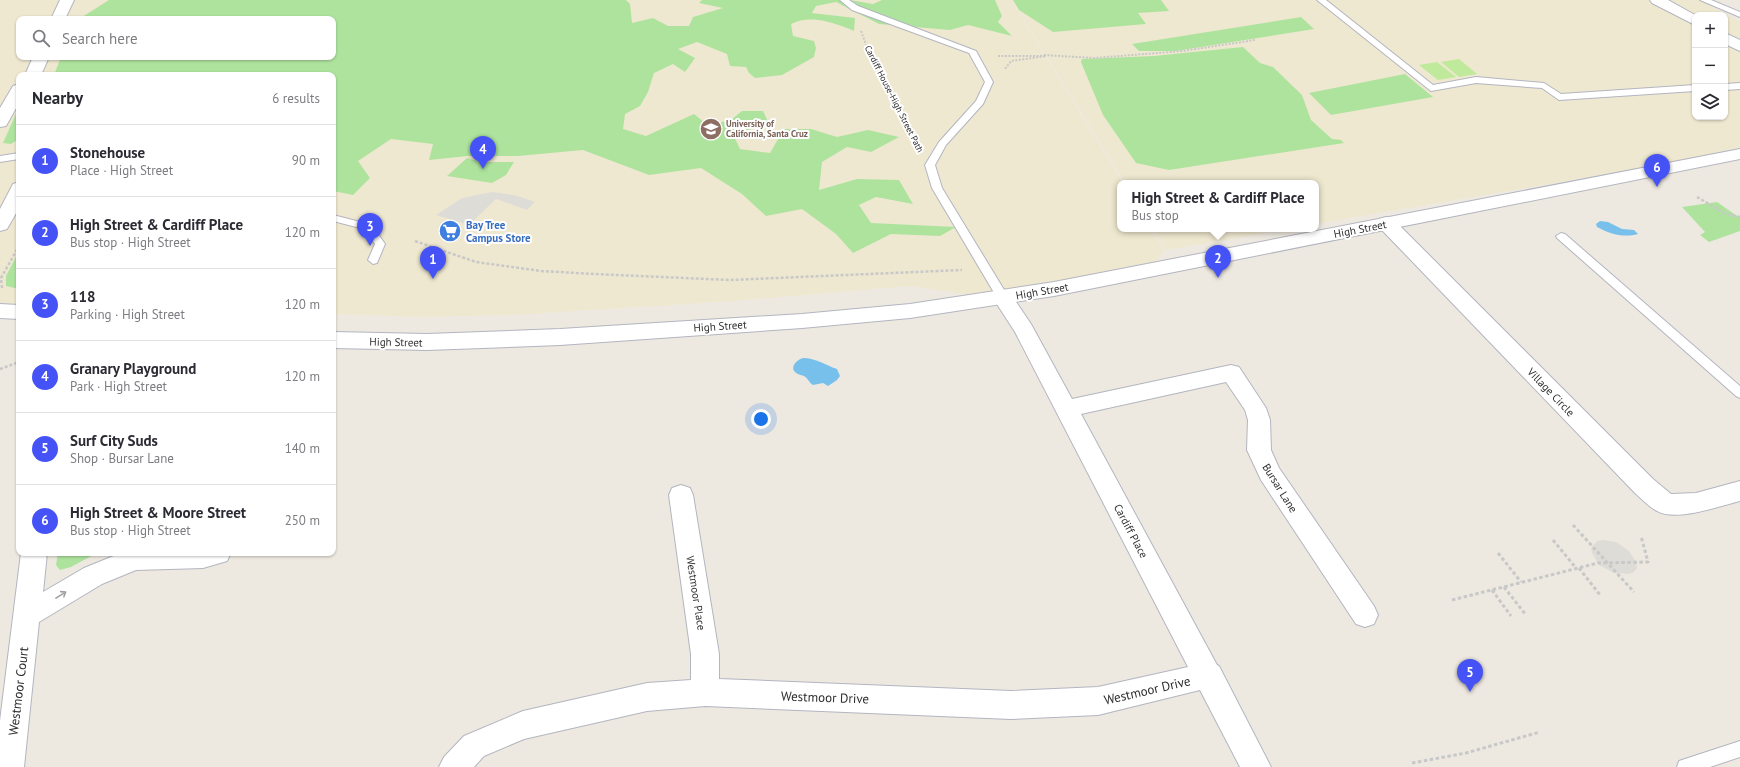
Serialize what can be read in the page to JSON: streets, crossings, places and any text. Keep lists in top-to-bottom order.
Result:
{
  "streets": {
    "street": [
      "High Street",
      "Village Circle",
      "Bursar Lane",
      "Cardiff Place",
      "Westmoor Place",
      "Westmoor Drive",
      "Westmoor Court"
    ],
    "lane": ["Cardiff House-High Street Path"]
  },
  "crossings": [
    ["Cardiff House-High Street Path", "High Street"],
    ["Cardiff House-High Street Path", "Cardiff Place"],
    ["High Street", "Village Circle"],
    ["High Street", "Cardiff Place"],
    ["Bursar Lane", "Cardiff Place"],
    ["Cardiff Place", "Westmoor Drive"],
    ["Westmoor Place", "Westmoor Drive"]
  ],
  "places": {
    "school or university": ["University of California, Santa Cruz"],
    "supermarket": ["Bay Tree Campus Store"]
  },
  "page": {
    "map_buttons": ["+", "−"],
    "search": "Search here",
    "heading": ["Nearby", "6 results"],
    "list": [
      {
        "mark": "1",
        "name": "Stonehouse",
        "note": "Place · High Street",
        "value": "90 m"
      },
      {
        "mark": "2",
        "name": "High Street & Cardiff Place",
        "note": "Bus stop · High Street",
        "value": "120 m"
      },
      {
        "mark": "3",
        "name": "118",
        "note": "Parking · High Street",
        "value": "120 m"
      },
      {
        "mark": "4",
        "name": "Granary Playground",
        "note": "Park · High Street",
        "value": "120 m"
      },
      {
        "mark": "5",
        "name": "Surf City Suds",
        "note": "Shop · Bursar Lane",
        "value": "140 m"
      },
      {
        "mark": "6",
        "name": "High Street & Moore Street",
        "note": "Bus stop · High Street",
        "value": "250 m"
      }
    ],
    "pins": [
      "4",
      "6",
      "3",
      "2",
      "1",
      "5"
    ],
    "popup": ["High Street & Cardiff Place", "Bus stop"]
  }
}
